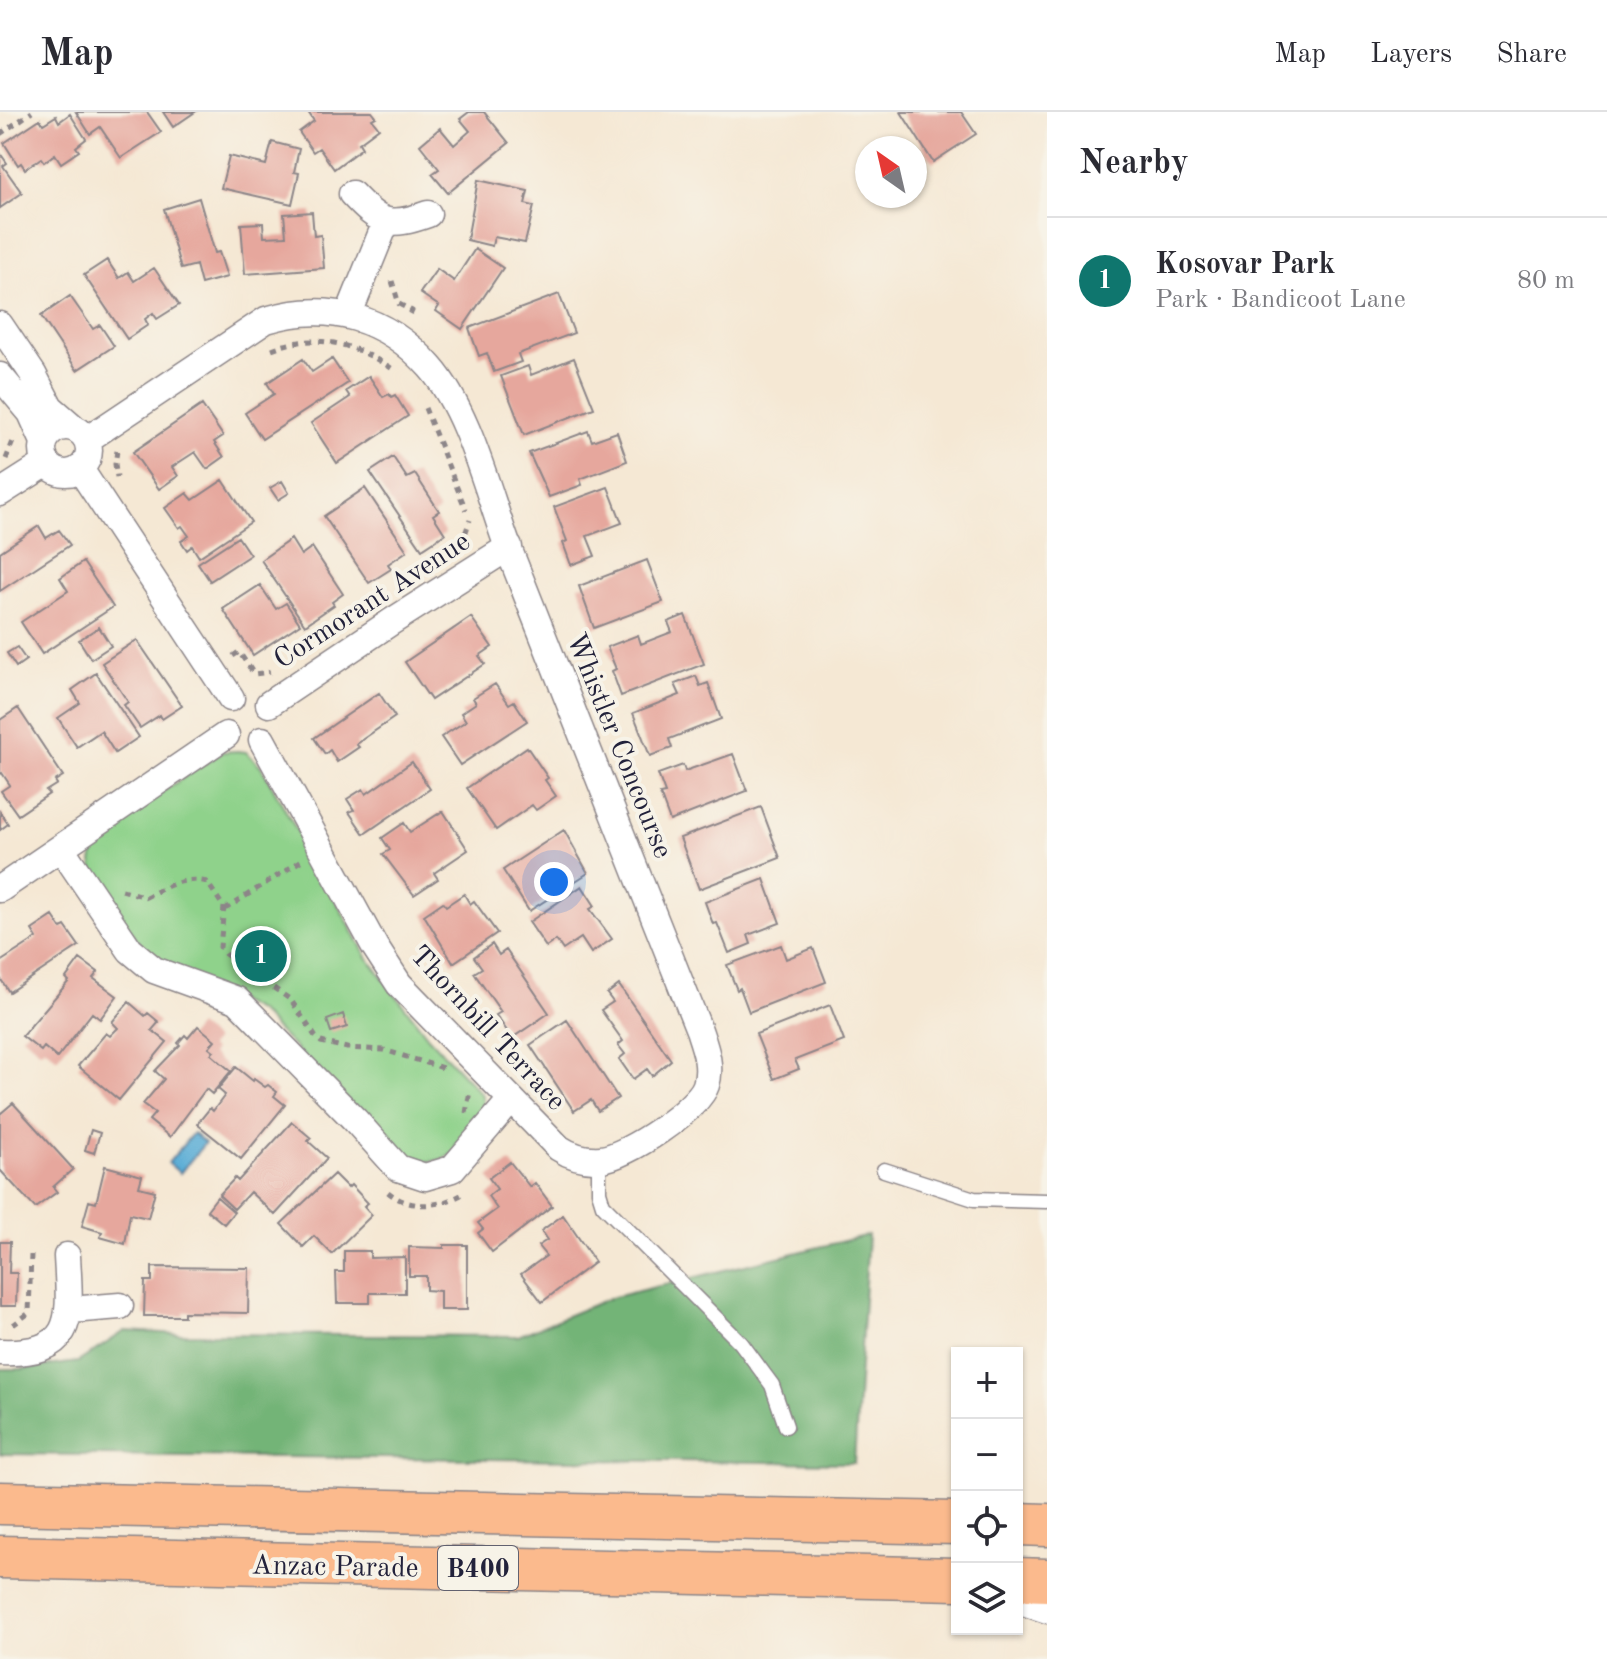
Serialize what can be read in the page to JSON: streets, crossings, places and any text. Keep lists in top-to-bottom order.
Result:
{
  "streets": {
    "main road": ["Anzac Parade", "B400"],
    "street": ["Cormorant Avenue", "Whistler Concourse", "Thornbill Terrace"]
  },
  "crossings": [
    ["Cormorant Avenue", "Whistler Concourse"],
    ["Cormorant Avenue", "Thornbill Terrace"],
    ["Whistler Concourse", "Thornbill Terrace"]
  ],
  "north": "top left",
  "page": {
    "header": "Map",
    "nav": ["Map", "Layers", "Share"],
    "heading": "Nearby",
    "list": [
      {
        "mark": "1",
        "name": "Kosovar Park",
        "note": "Park · Bandicoot Lane",
        "value": "80 m"
      }
    ],
    "pins": "1",
    "map_buttons": ["+", "−"]
  }
}
